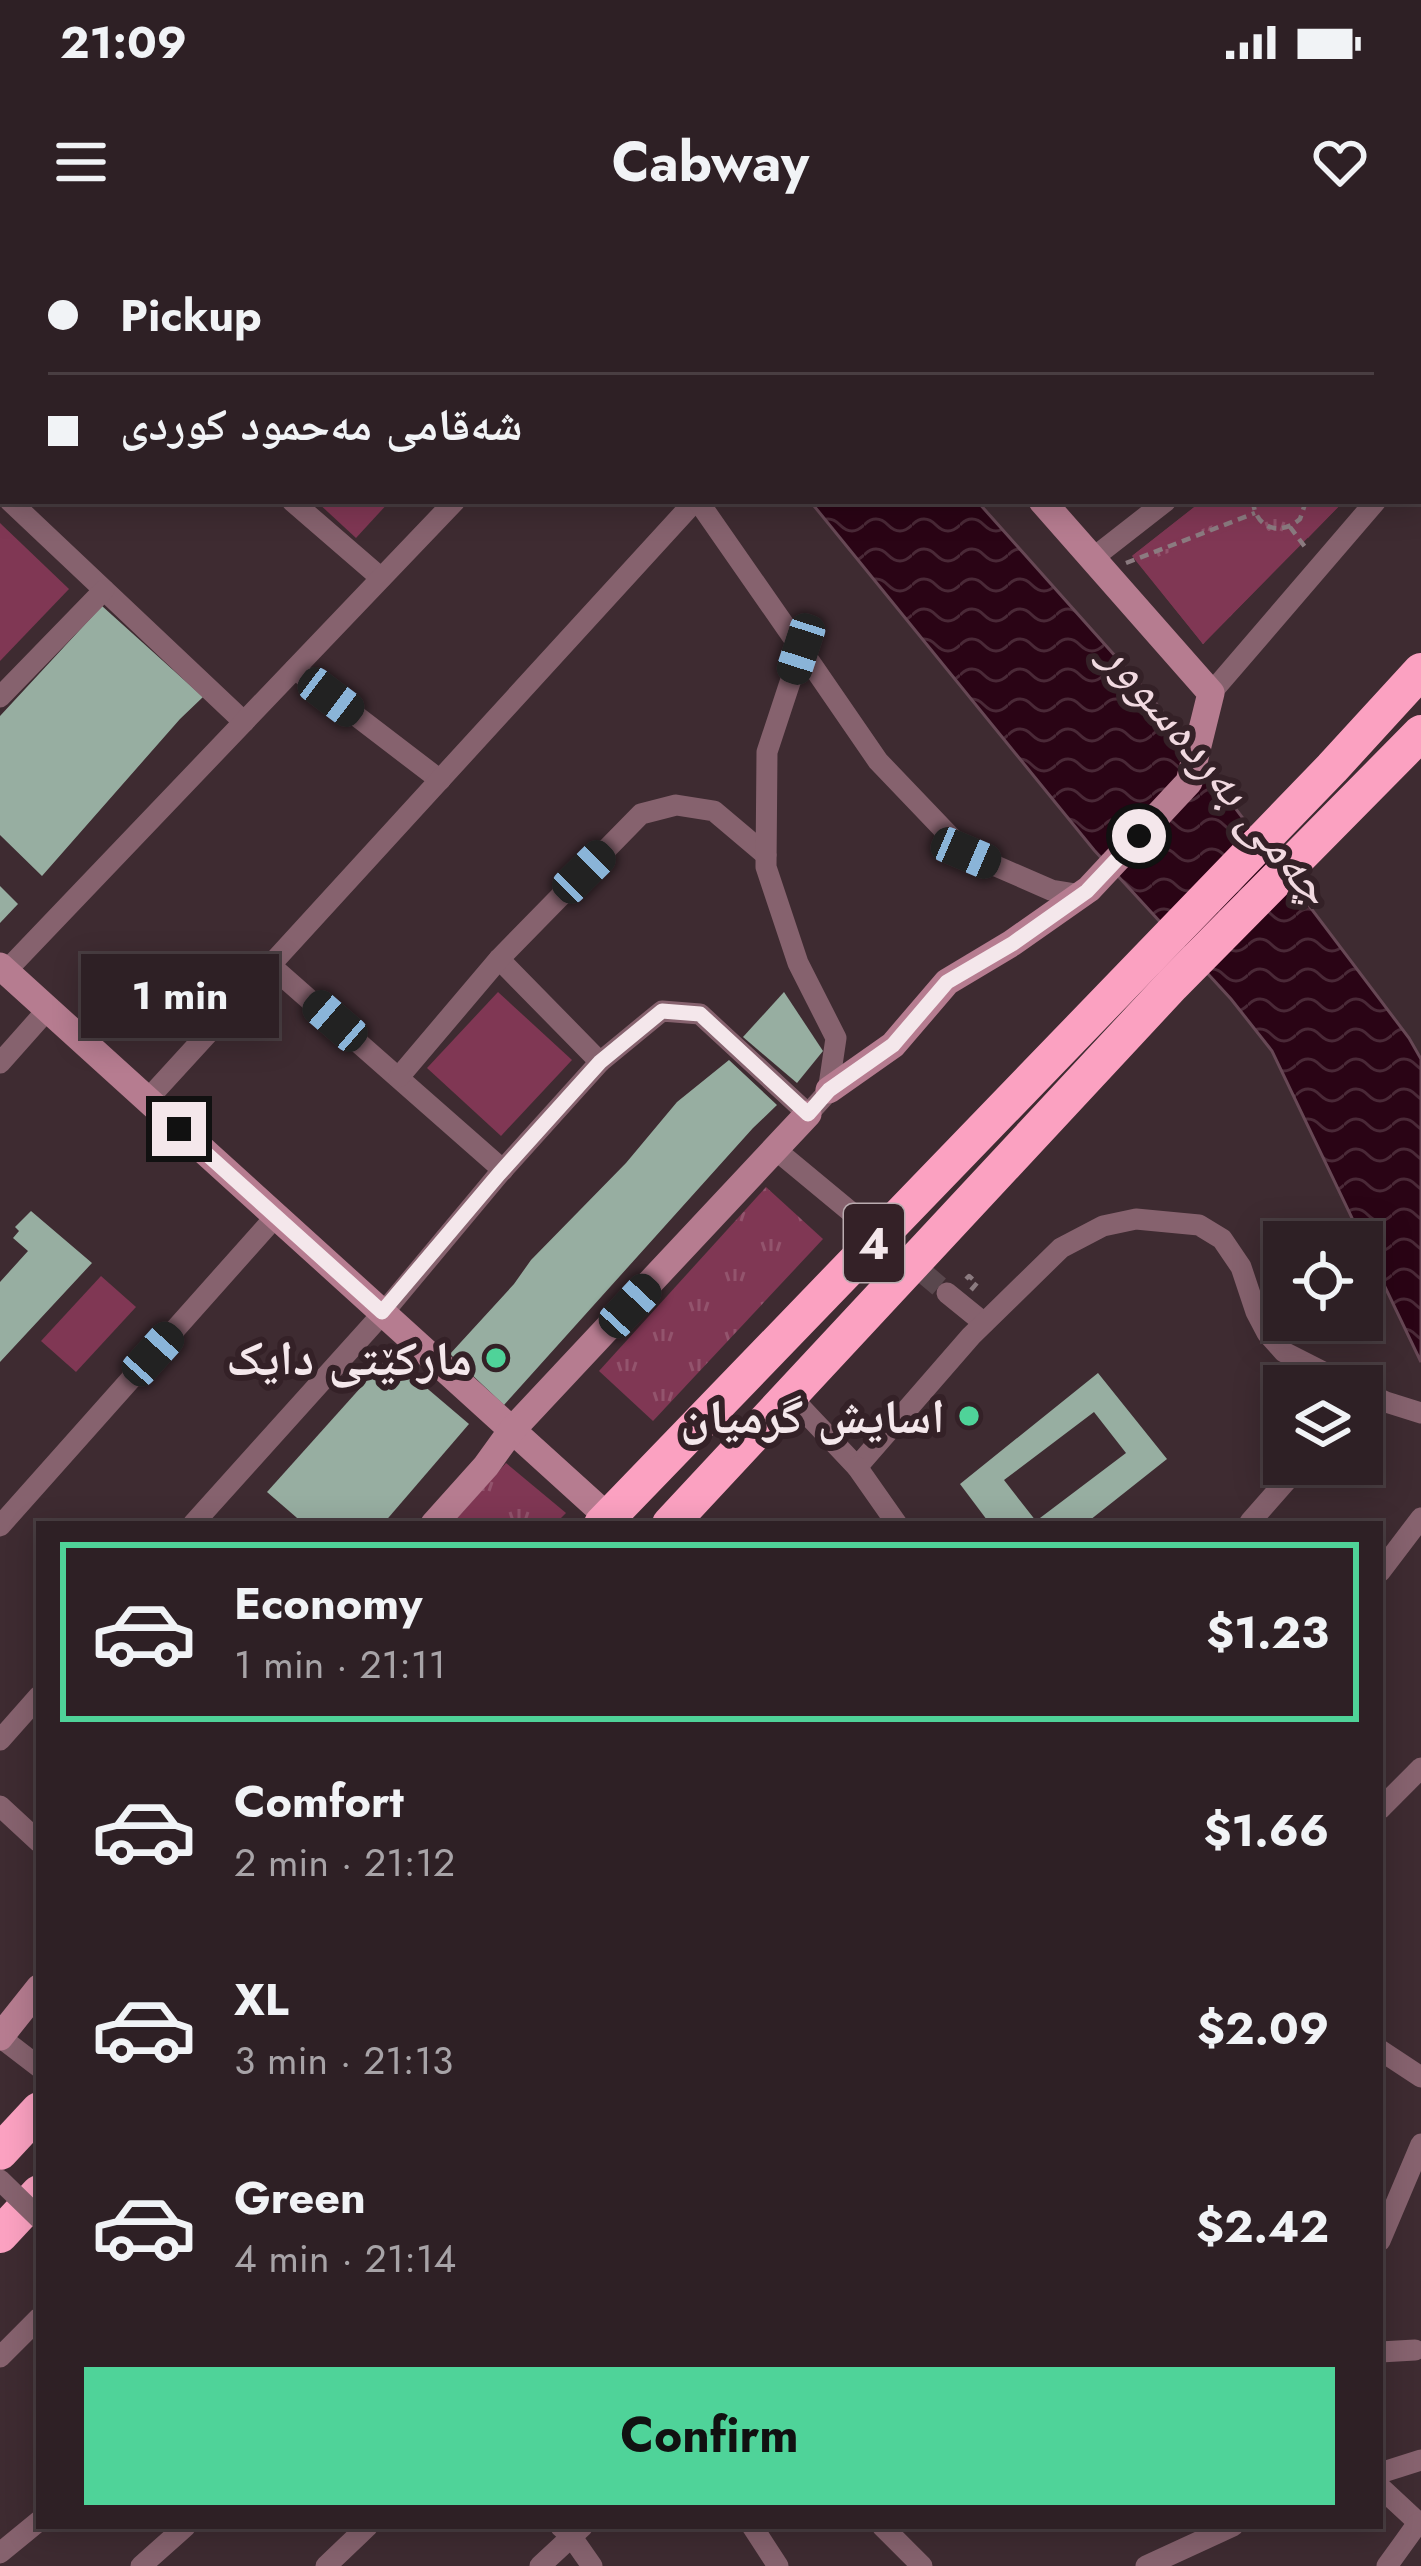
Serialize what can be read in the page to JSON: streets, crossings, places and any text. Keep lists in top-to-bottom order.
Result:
{
  "streets": {
    "highway": ["4"]
  },
  "water": ["چەمی بەردەسوور"],
  "places": ["مارکێتی دایک", "اسايش گرميان"],
  "page": {
    "status": "21:09",
    "header": "Cabway",
    "banner": ["Pickup", "شەقامی مەحمود کوردی"],
    "bubble": "1 min",
    "list": [
      {
        "name": "Economy",
        "note": "1 min · 21:11",
        "value": "$1.23"
      },
      {
        "name": "Comfort",
        "note": "2 min · 21:12",
        "value": "$1.66"
      },
      {
        "name": "XL",
        "note": "3 min · 21:13",
        "value": "$2.09"
      },
      {
        "name": "Green",
        "note": "4 min · 21:14",
        "value": "$2.42"
      }
    ],
    "buttons": "Confirm"
  }
}
